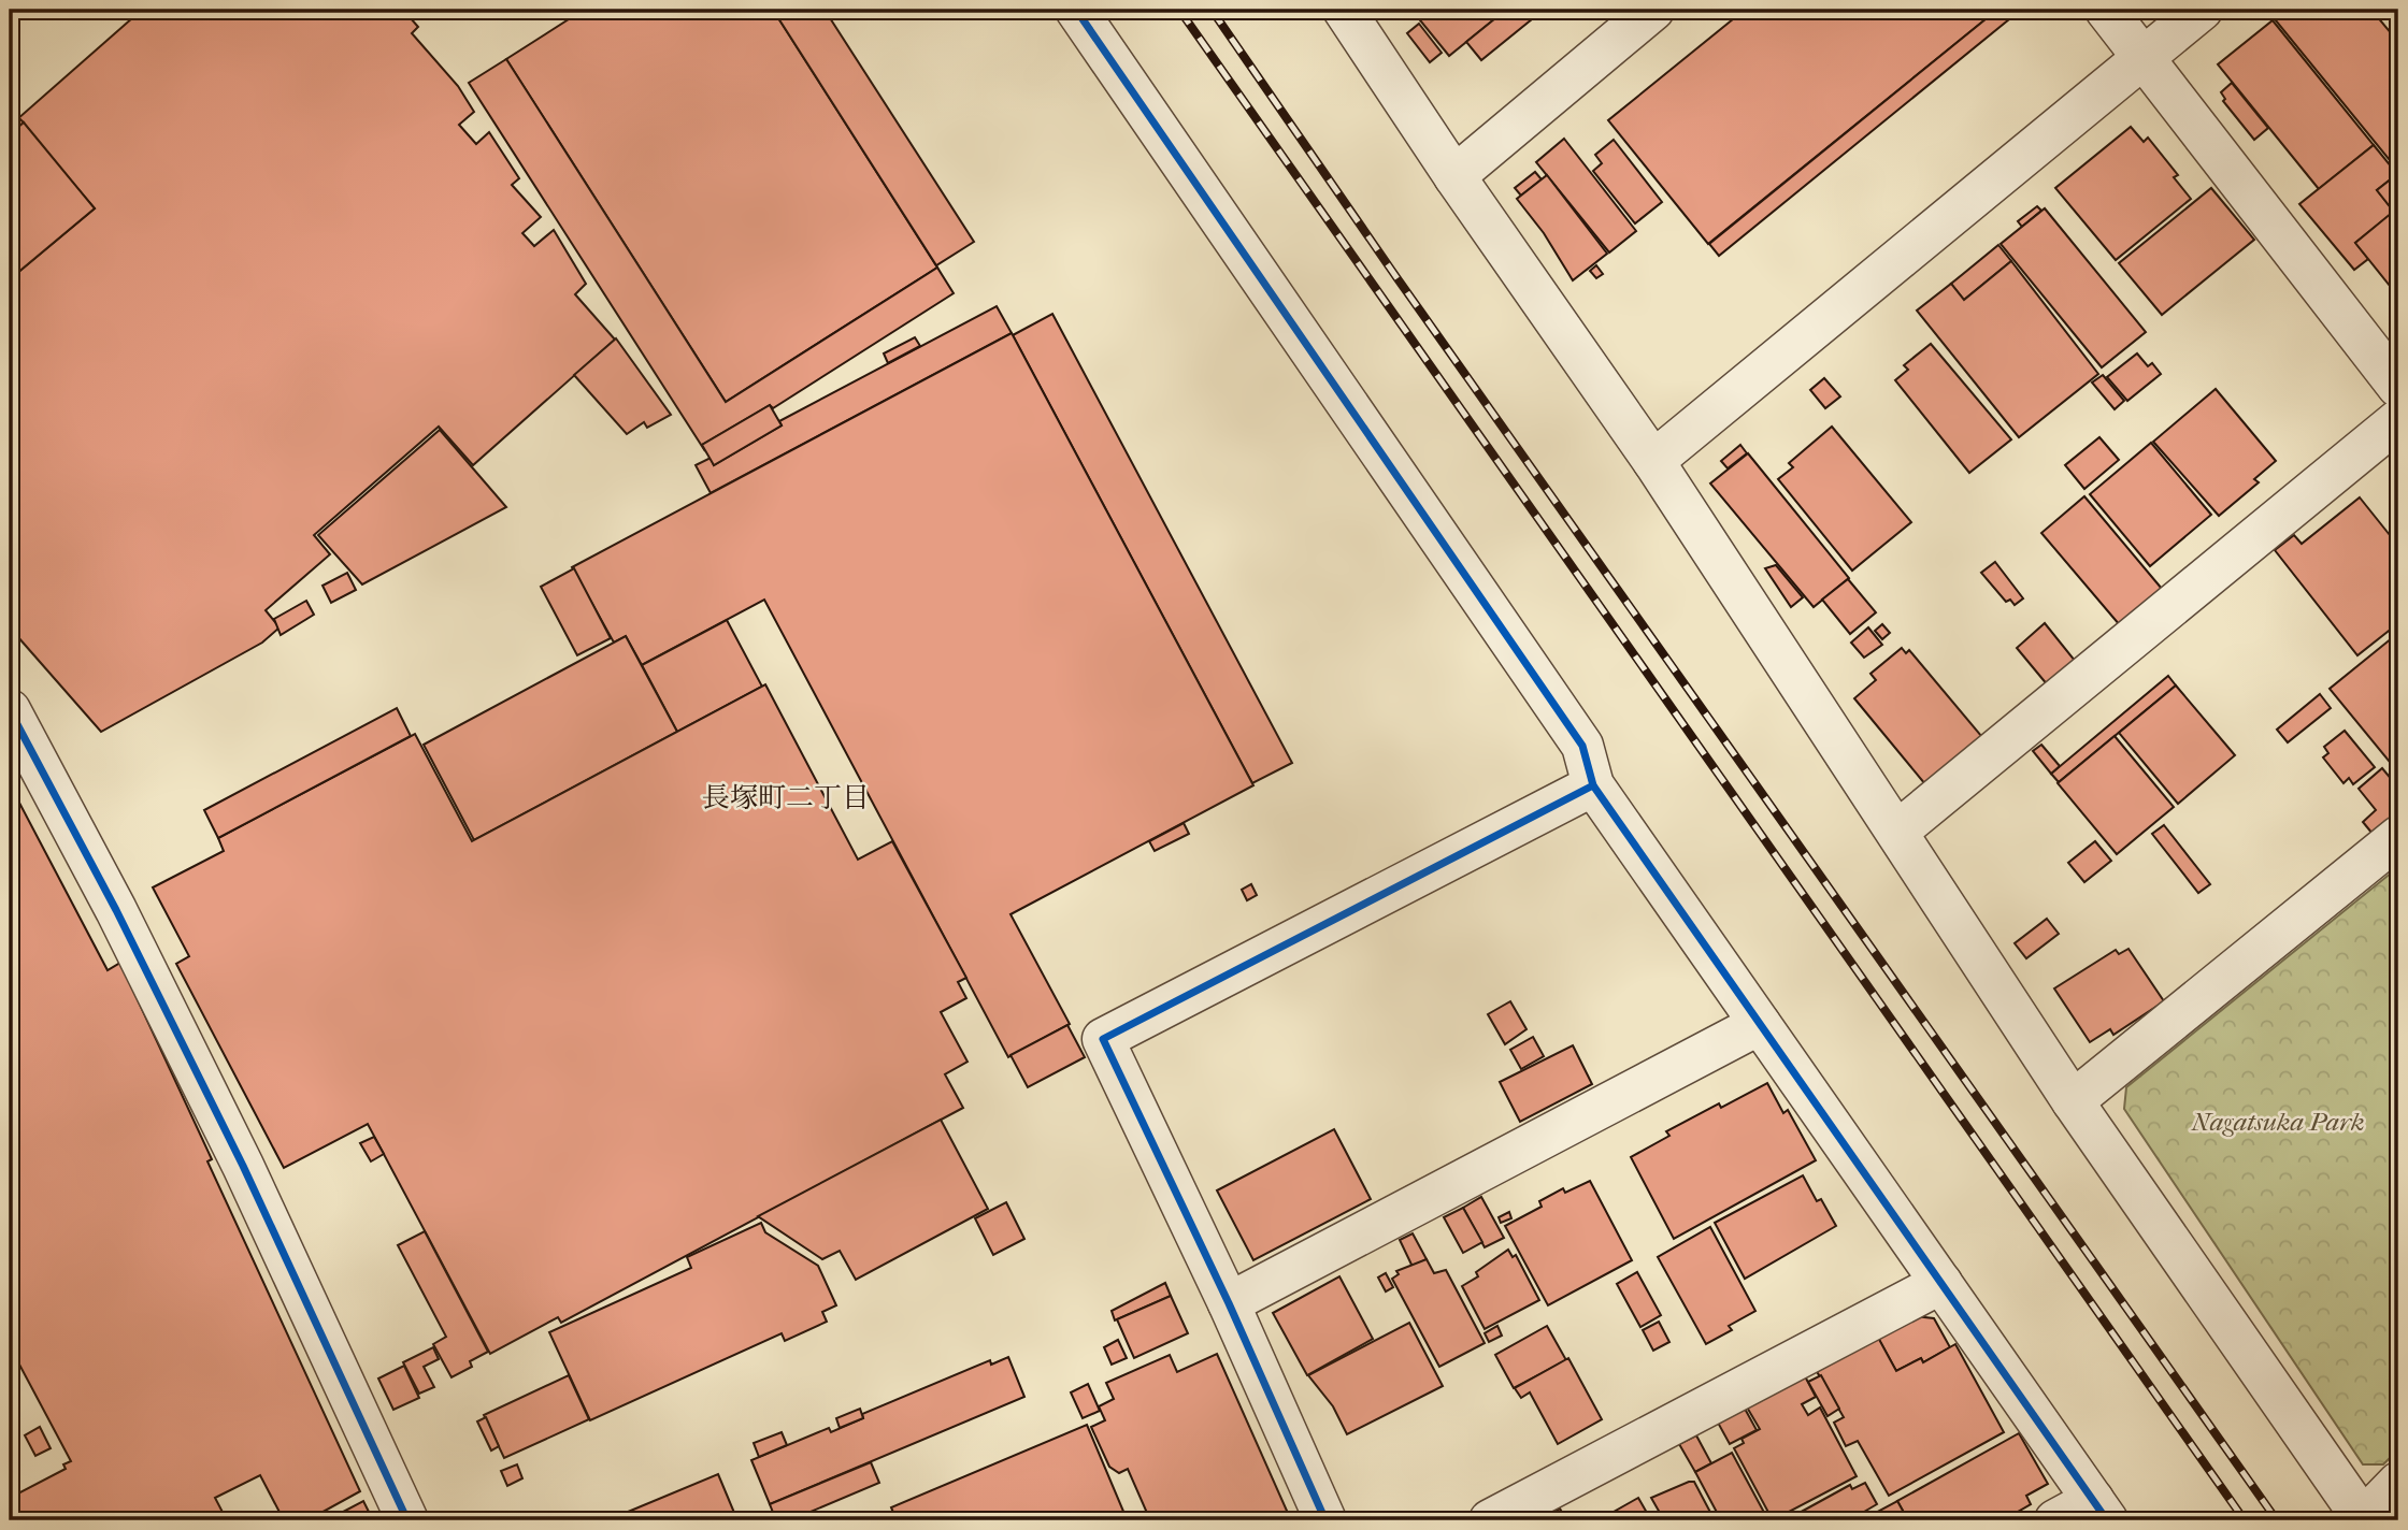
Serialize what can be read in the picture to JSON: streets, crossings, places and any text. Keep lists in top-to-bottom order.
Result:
{
  "districts": ["長塚町二丁目"],
  "parks": ["Nagatsuka Park"]
}
